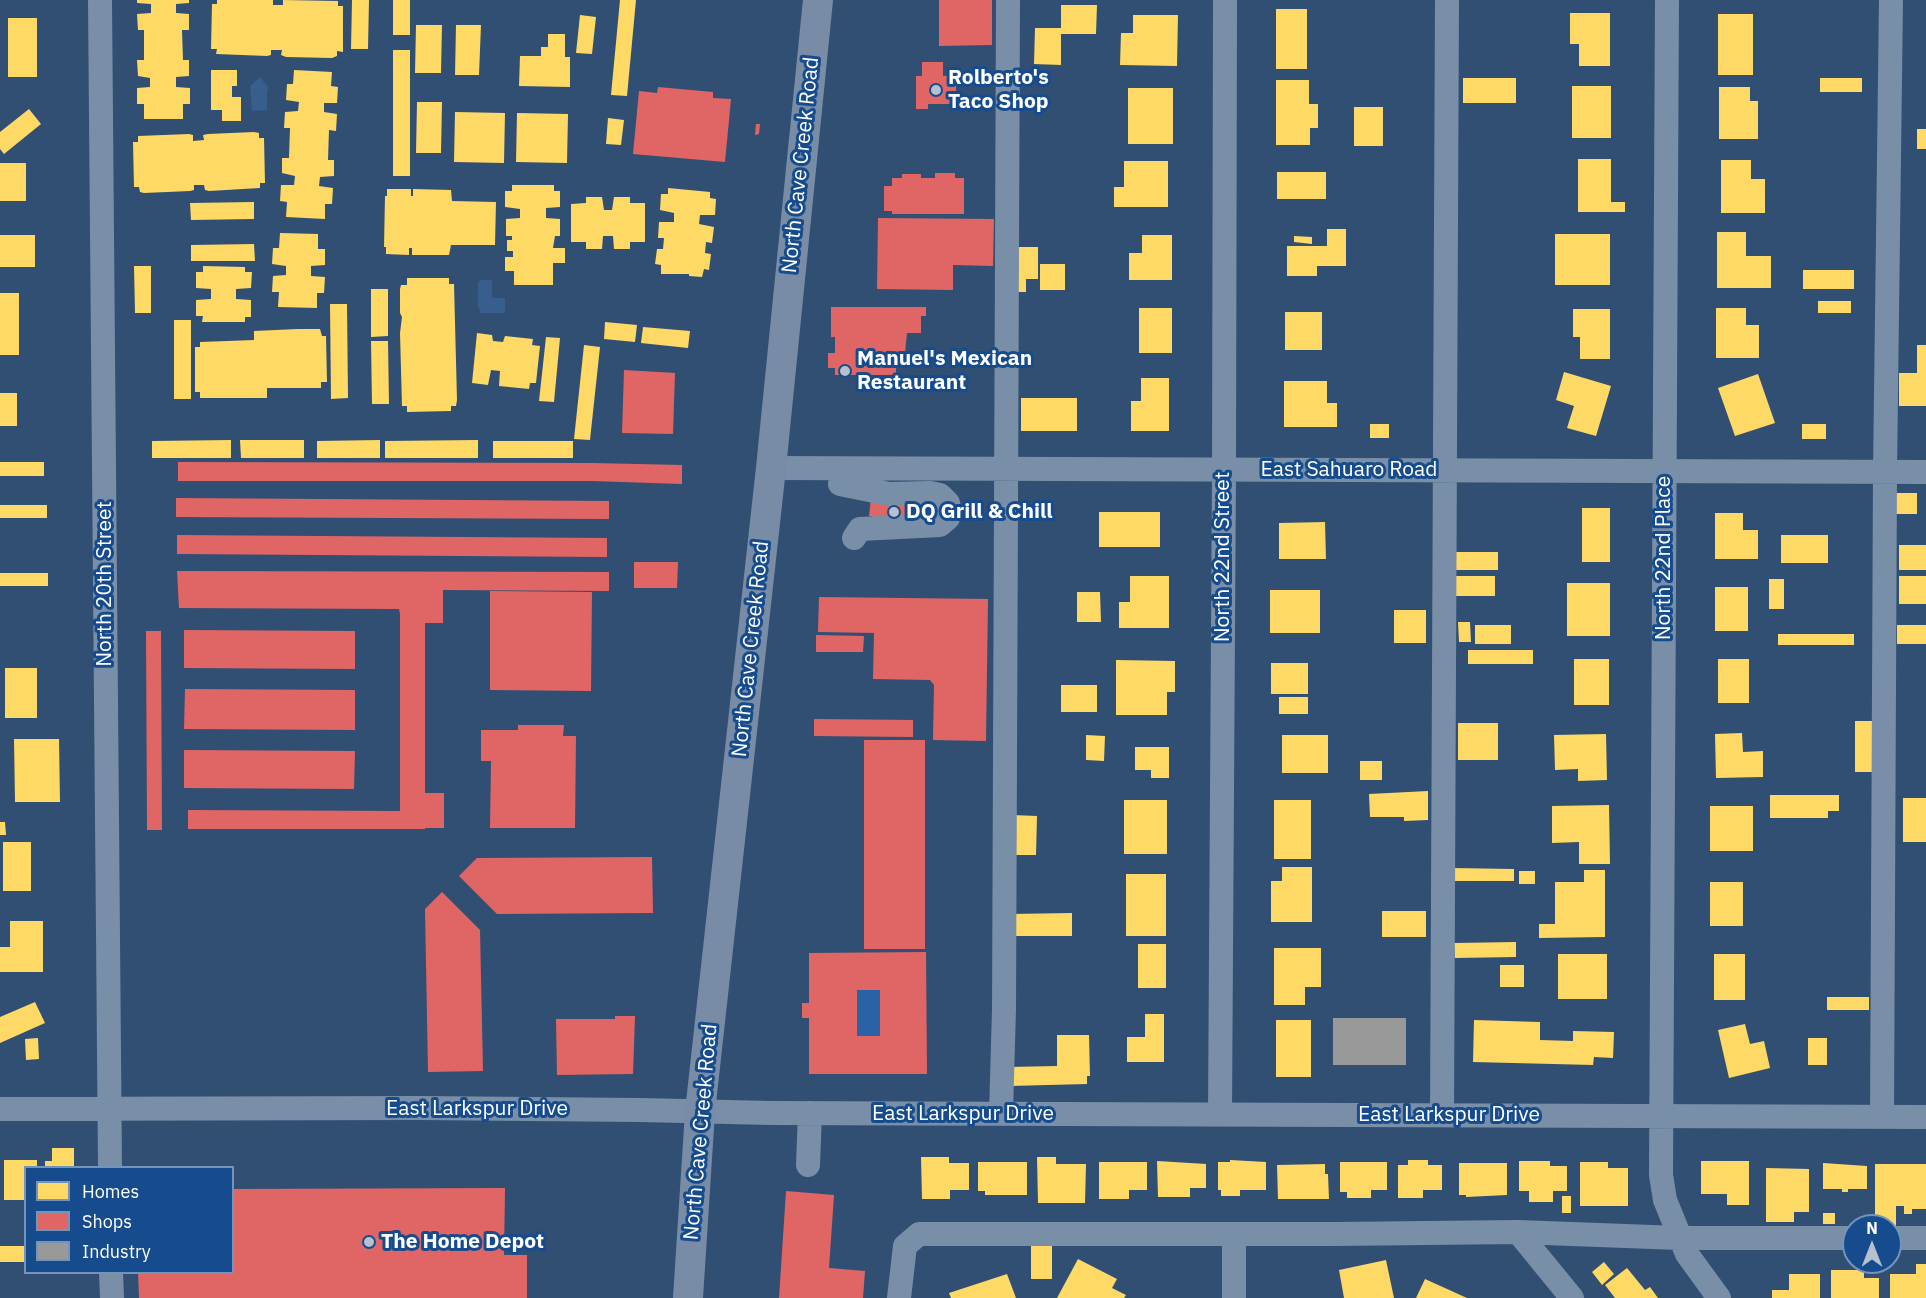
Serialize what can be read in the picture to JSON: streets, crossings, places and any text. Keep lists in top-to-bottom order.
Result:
{
  "streets": {
    "main road": ["North Cave Creek Road"],
    "street": [
      "East Sahuaro Road",
      "North 22nd Street",
      "North 22nd Place",
      "North 20th Street",
      "East Larkspur Drive"
    ]
  },
  "crossings": [
    ["North Cave Creek Road", "East Sahuaro Road"],
    ["North Cave Creek Road", "East Larkspur Drive"],
    ["East Sahuaro Road", "North 22nd Street"],
    ["East Sahuaro Road", "North 22nd Place"],
    ["North 22nd Street", "East Larkspur Drive"],
    ["North 22nd Place", "East Larkspur Drive"],
    ["North 20th Street", "East Larkspur Drive"]
  ],
  "places": [
    "Rolberto's Taco Shop",
    "Manuel's Mexican Restaurant",
    "DQ Grill & Chill",
    "The Home Depot"
  ],
  "legend": ["Homes", "Shops", "Industry"],
  "north": "top"
}
